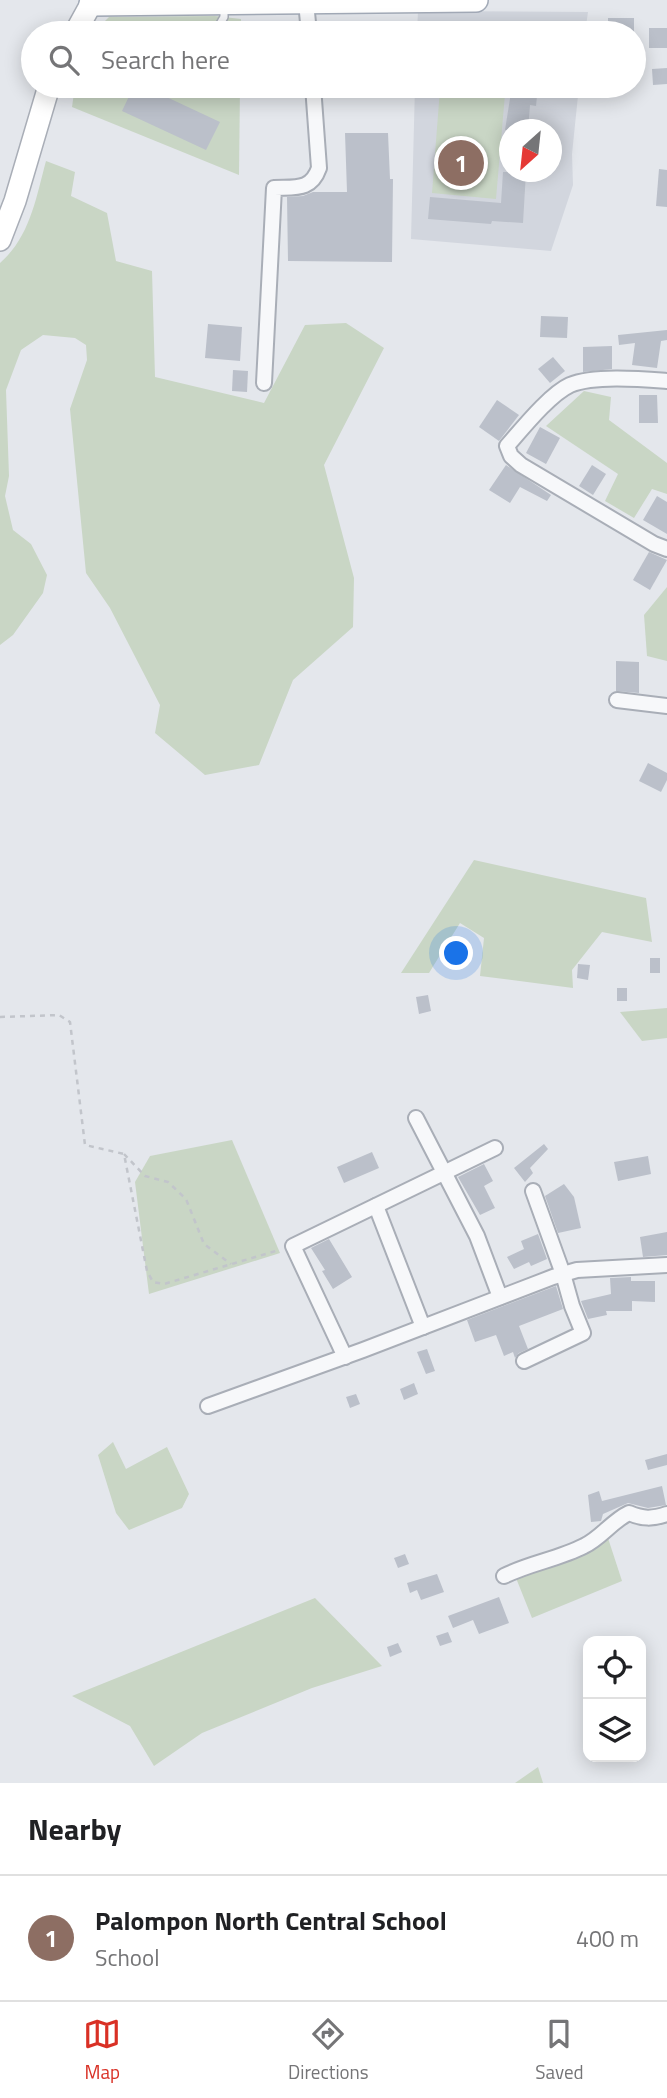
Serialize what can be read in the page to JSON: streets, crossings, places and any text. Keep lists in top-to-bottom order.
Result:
{
  "north": "bottom left",
  "page": {
    "search": "Search here",
    "pins": "1",
    "heading": "Nearby",
    "list": [
      {
        "mark": "1",
        "name": "Palompon North Central School",
        "note": "School",
        "value": "400 m"
      }
    ],
    "nav": ["Map", "Directions", "Saved"]
  }
}
